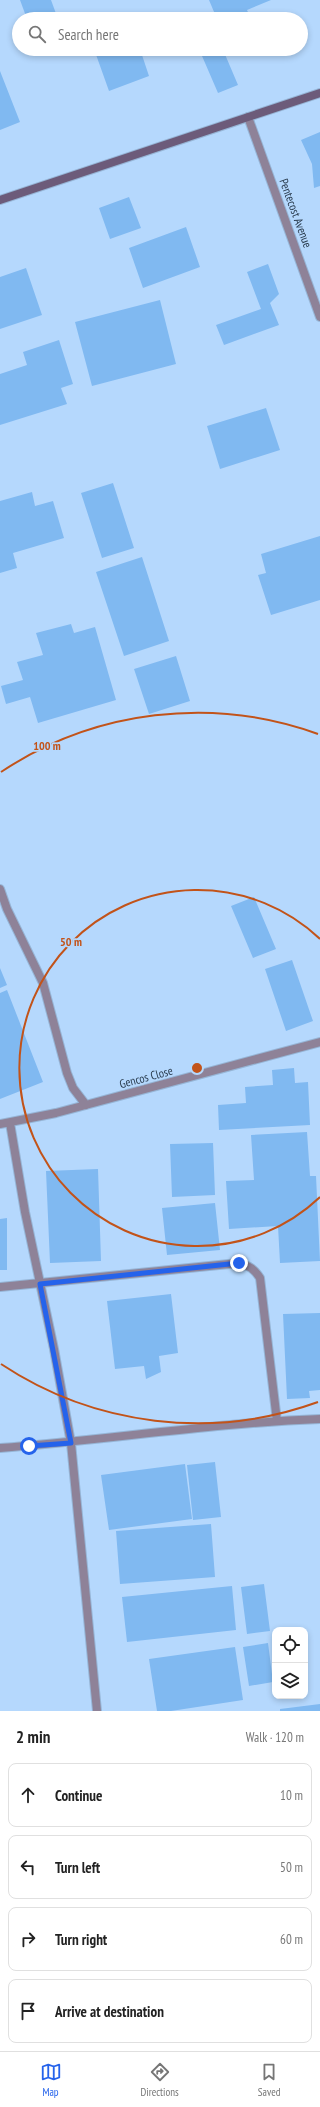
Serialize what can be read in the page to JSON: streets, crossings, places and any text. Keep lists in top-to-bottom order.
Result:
{
  "streets": {
    "street": ["Pentecost Avenue", "Gencos Close"]
  },
  "page": {
    "search": "Search here",
    "heading": ["2 min", "Walk · 120 m"],
    "list": [
      ["Continue", "10 m"],
      ["Turn left", "50 m"],
      ["Turn right", "60 m"],
      "Arrive at destination"
    ],
    "nav": ["Map", "Directions", "Saved"]
  },
  "rings": ["100 m", "50 m"]
}
